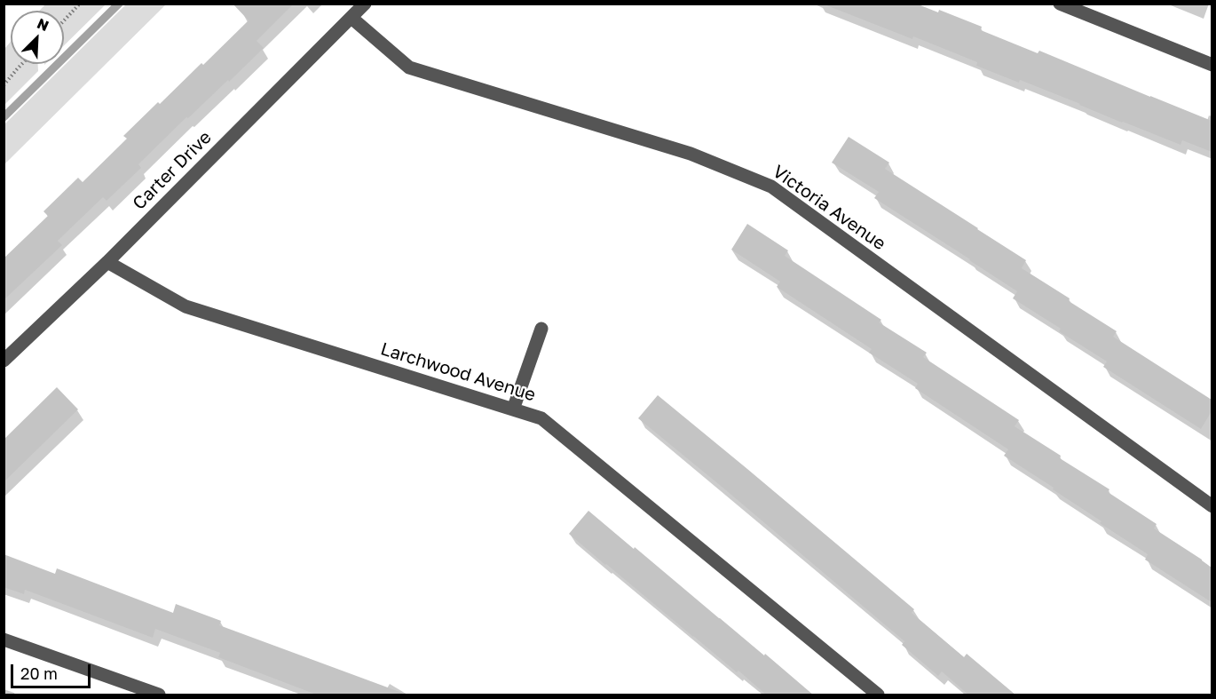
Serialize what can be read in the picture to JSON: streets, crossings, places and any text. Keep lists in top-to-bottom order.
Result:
{
  "streets": {
    "street": ["Carter Drive", "Victoria Avenue", "Larchwood Avenue"]
  },
  "crossings": [
    ["Carter Drive", "Victoria Avenue"],
    ["Carter Drive", "Larchwood Avenue"]
  ],
  "scale_bar": "20 m",
  "north": "top right"
}
